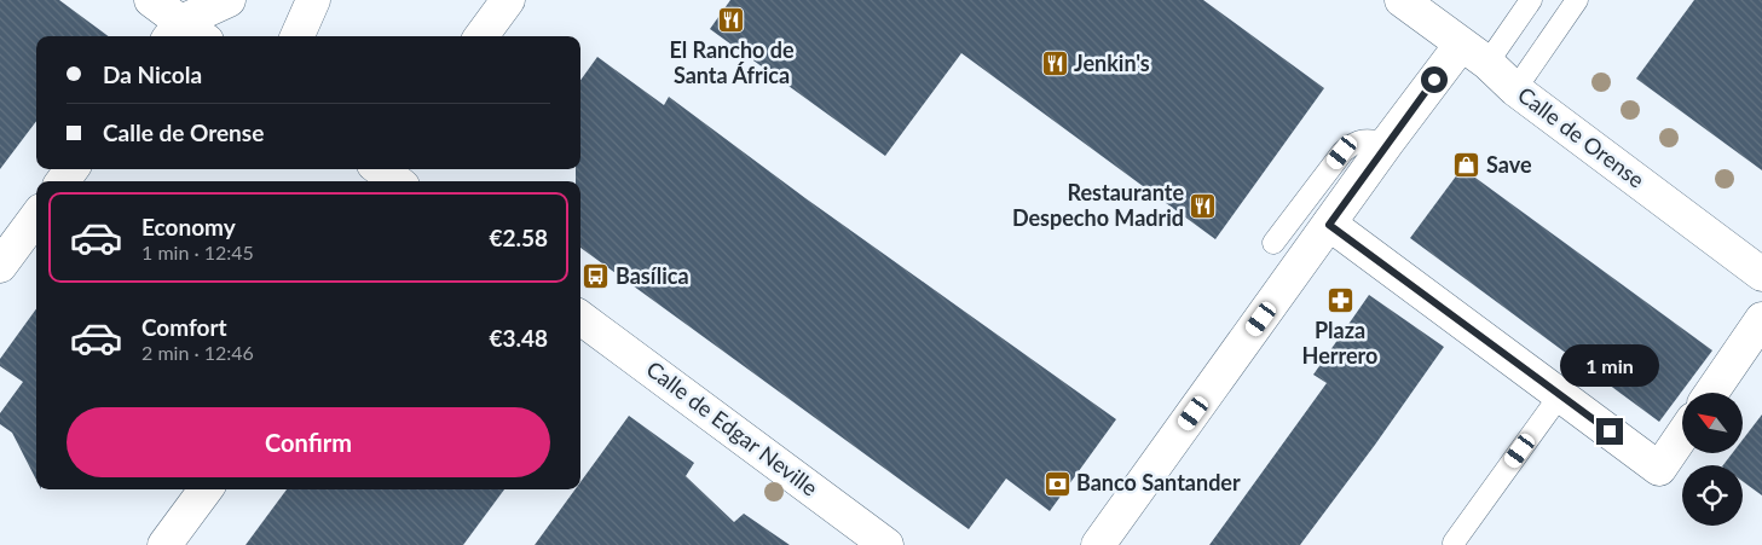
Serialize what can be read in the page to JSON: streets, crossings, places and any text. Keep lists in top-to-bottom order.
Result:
{
  "streets": {
    "street": ["Calle de Orense", "Calle de Edgar Neville"]
  },
  "places": {
    "restaurant": ["El Rancho de Santa África", "Jenkin's", "Restaurante Despecho Madrid"],
    "shop": ["Save"],
    "bus stop": ["Basílica"],
    "pharmacy": ["Plaza Herrero"],
    "bank": ["Banco Santander"]
  },
  "north": "top left",
  "page": {
    "banner": ["Da Nicola", "Calle de Orense"],
    "list": [
      {
        "name": "Economy",
        "note": "1 min · 12:45",
        "value": "€2.58"
      },
      {
        "name": "Comfort",
        "note": "2 min · 12:46",
        "value": "€3.48"
      }
    ],
    "bubble": "1 min",
    "buttons": "Confirm"
  }
}
